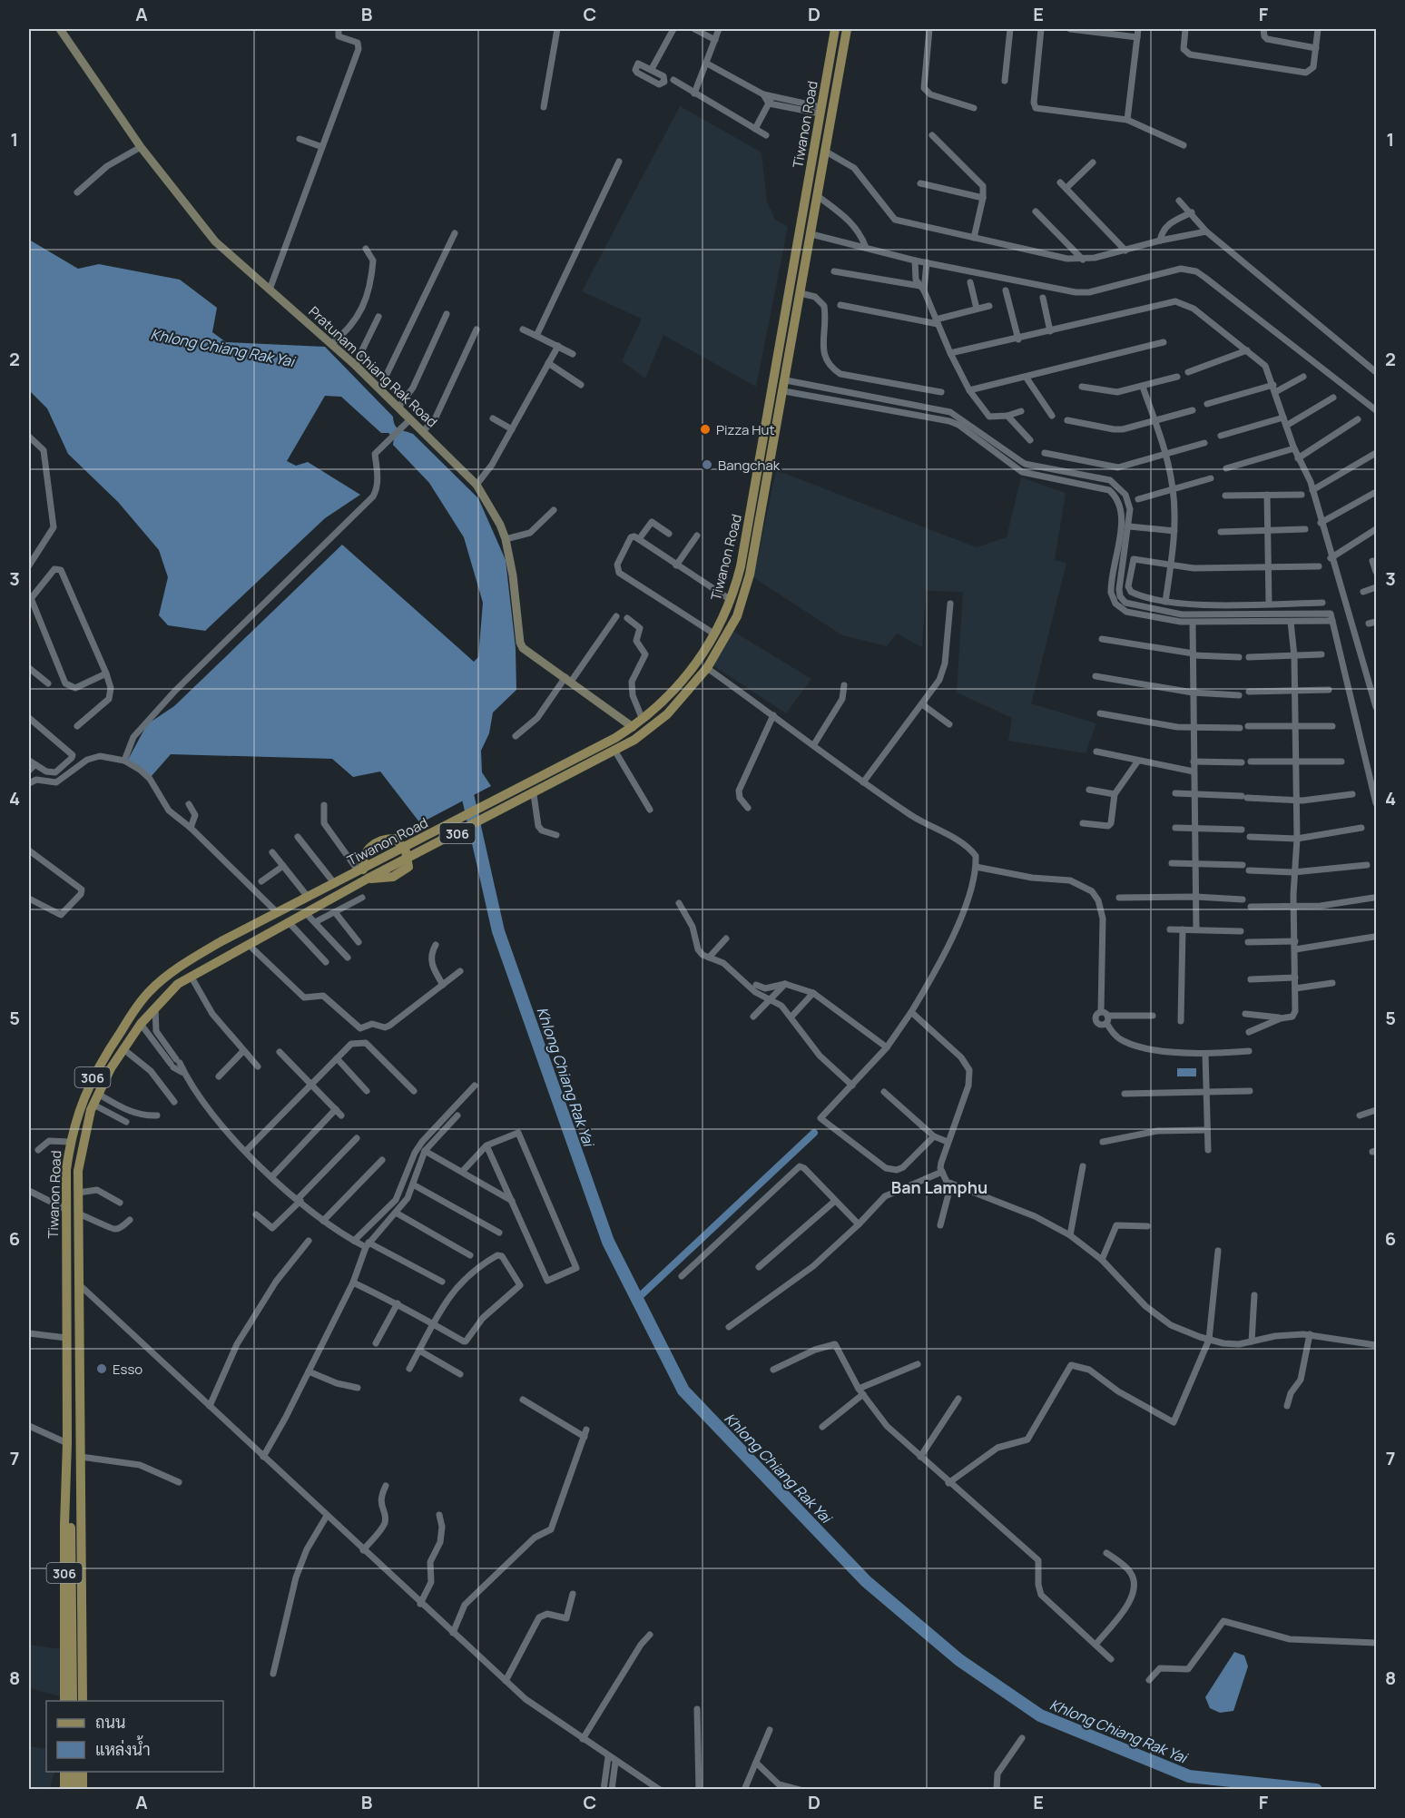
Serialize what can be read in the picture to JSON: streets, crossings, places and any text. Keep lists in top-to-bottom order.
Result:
{
  "streets": {
    "main road": ["Tiwanon Road", "306"],
    "street": ["Pratunam Chiang Rak Road"]
  },
  "crossings": [
    ["Tiwanon Road", "Pratunam Chiang Rak Road"],
    ["Tiwanon Road", "306"]
  ],
  "districts": ["Ban Lamphu"],
  "water": ["Khlong Chiang Rak Yai"],
  "places": ["Pizza Hut", "Bangchak", "Esso"],
  "legend": ["ถนน", "แหล่งน้ำ"],
  "grid": {
    "columns": [
      "A",
      "B",
      "C",
      "D",
      "E",
      "F"
    ],
    "rows": [
      "1",
      "2",
      "3",
      "4",
      "5",
      "6",
      "7",
      "8"
    ]
  }
}
